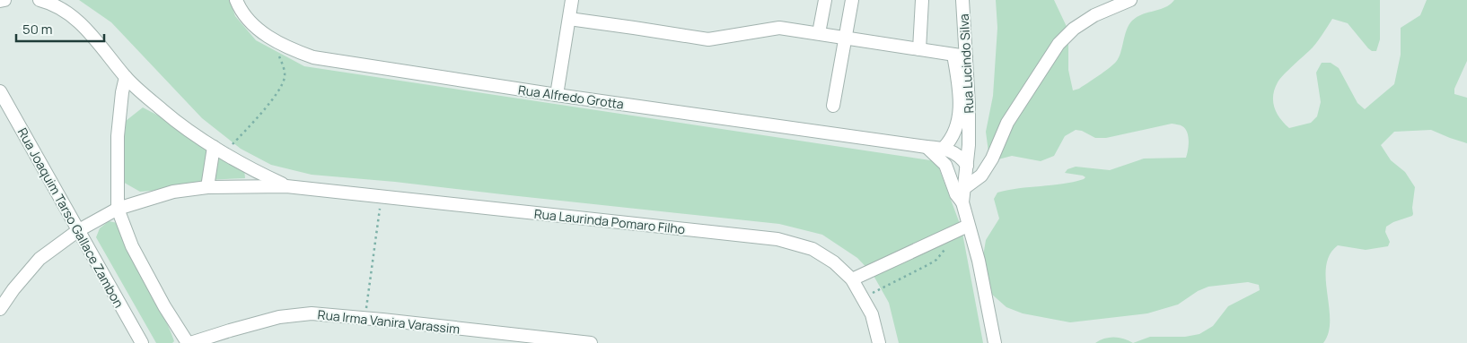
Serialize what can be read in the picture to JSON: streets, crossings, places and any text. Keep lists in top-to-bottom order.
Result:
{
  "streets": {
    "street": [
      "Rua Lucindo Silva",
      "Rua Alfredo Grotta",
      "Rua Joaquim Tarso Gallace Zambon",
      "Rua Laurinda Pomaro Filho",
      "Rua Irma Vanira Varassim"
    ]
  },
  "crossings": [
    ["Rua Lucindo Silva", "Rua Alfredo Grotta"],
    ["Rua Joaquim Tarso Gallace Zambon", "Rua Laurinda Pomaro Filho"]
  ],
  "scale_bar": "50 m"
}
